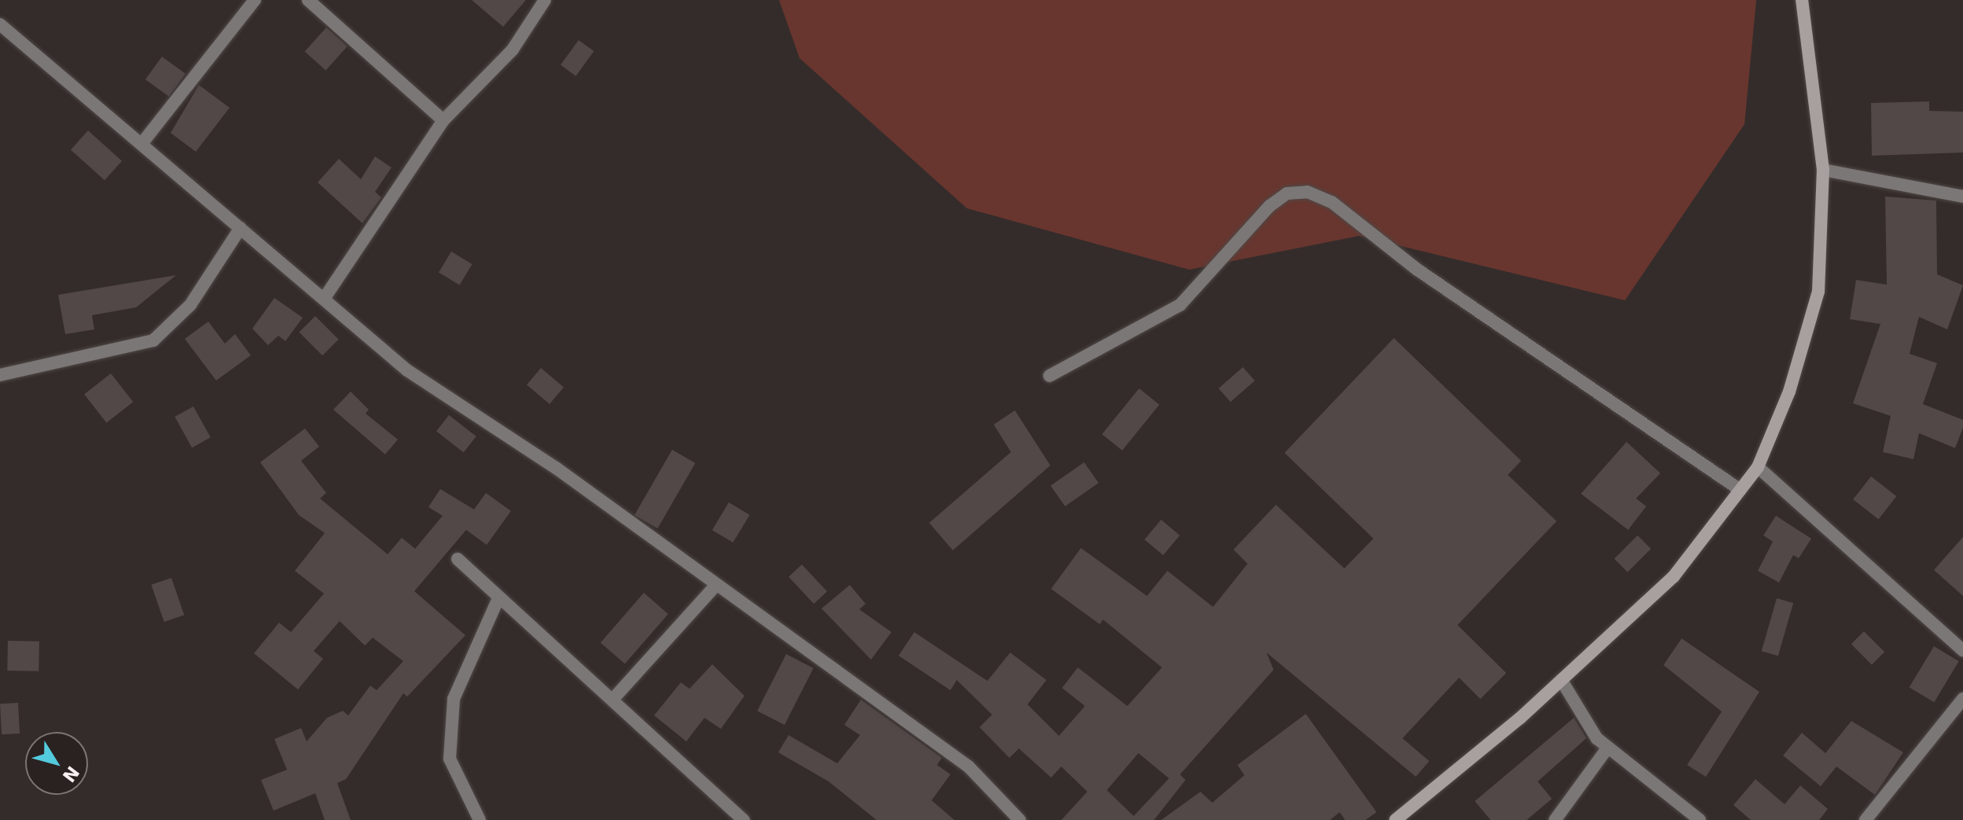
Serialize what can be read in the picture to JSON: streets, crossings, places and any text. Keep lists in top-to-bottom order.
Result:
{
  "north": "bottom right"
}
